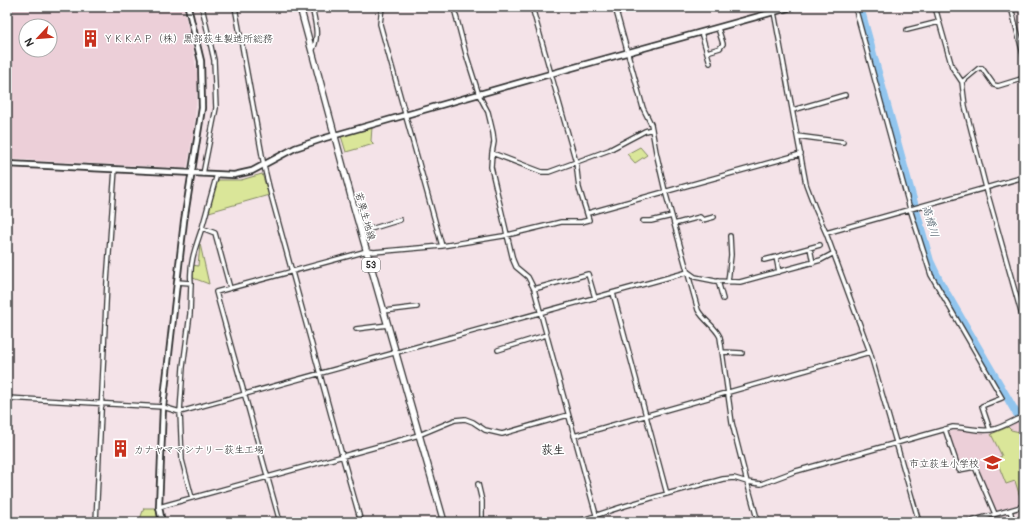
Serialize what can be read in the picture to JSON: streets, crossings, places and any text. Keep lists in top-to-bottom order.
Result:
{
  "streets": {
    "main road": ["若栗生地線", "53"]
  },
  "districts": ["荻生"],
  "water": ["高橋川"],
  "places": {
    "building": ["ＹＫＫＡＰ（株）黒部荻生製造所総務", "カナヤママシナリー荻生工場"],
    "school or university": ["市立荻生小学校"]
  },
  "north": "bottom left"
}
